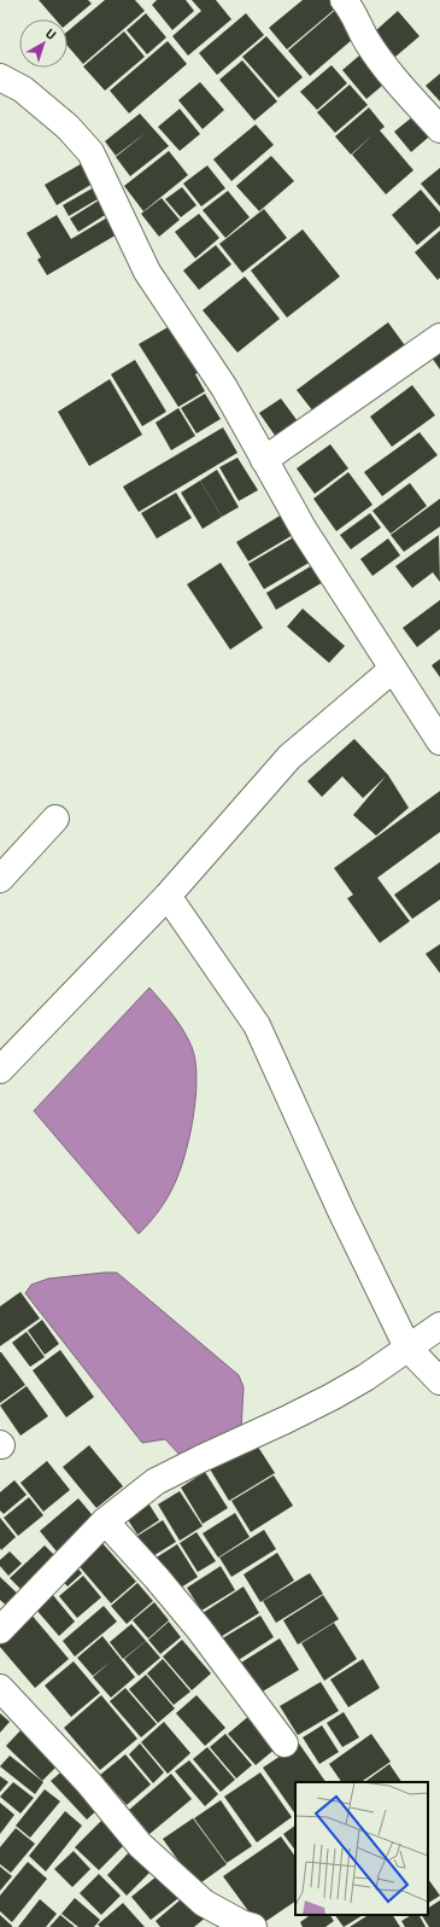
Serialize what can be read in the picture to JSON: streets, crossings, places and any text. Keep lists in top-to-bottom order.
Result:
{
  "north": "top right"
}
